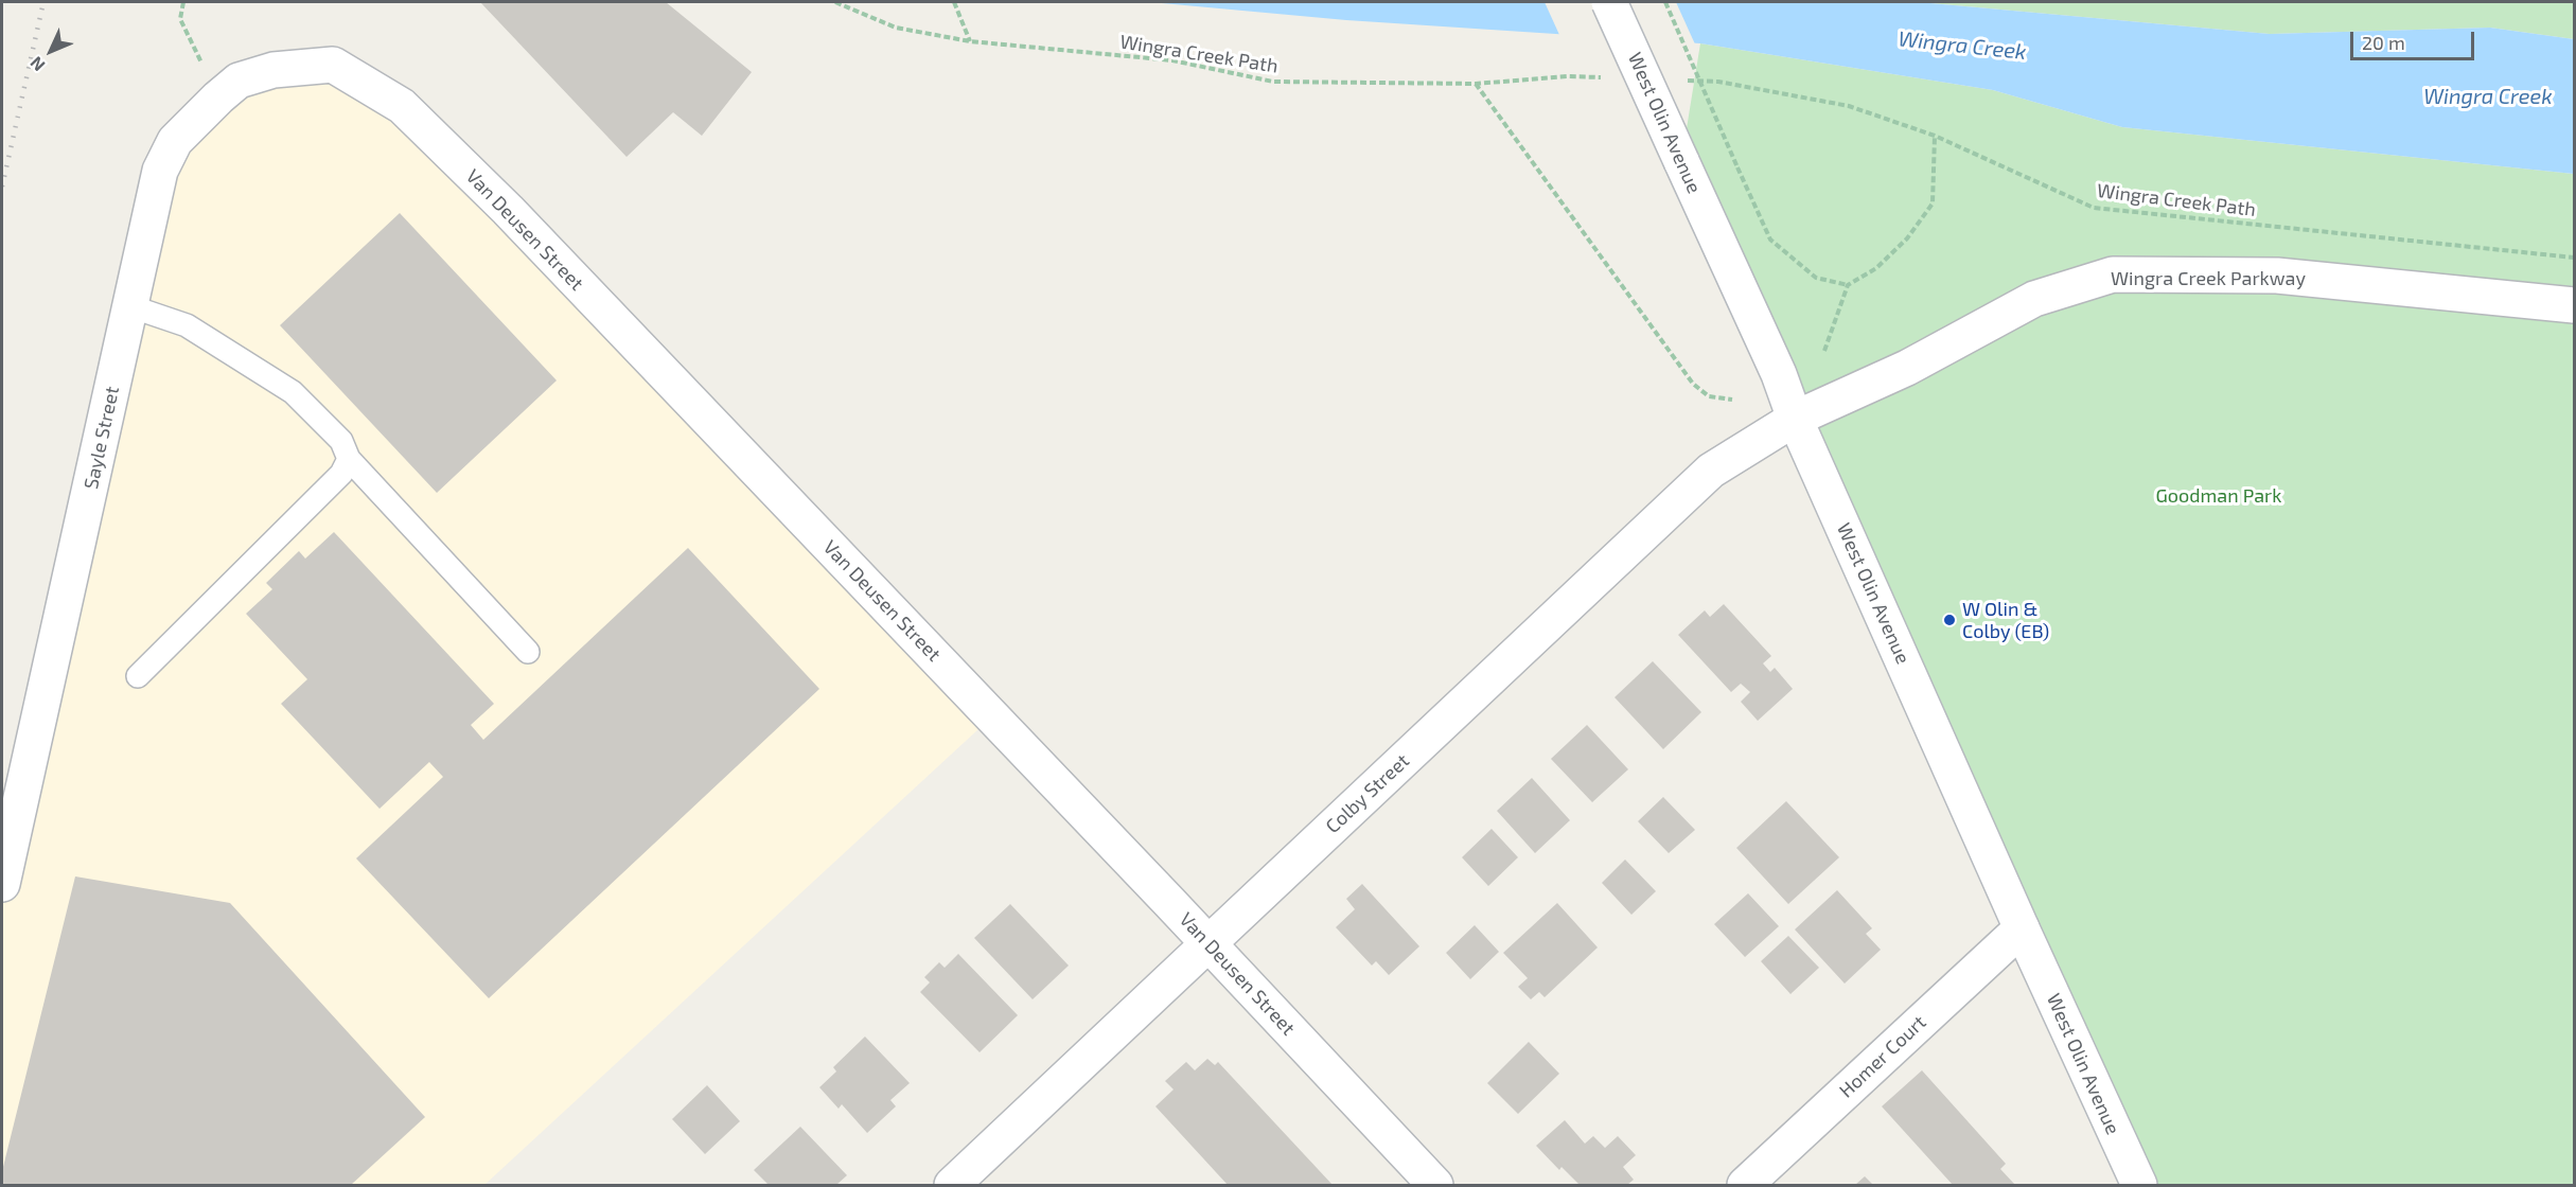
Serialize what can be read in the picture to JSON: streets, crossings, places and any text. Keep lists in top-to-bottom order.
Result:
{
  "streets": {
    "street": [
      "West Olin Avenue",
      "Van Deusen Street",
      "Wingra Creek Parkway",
      "Sayle Street",
      "Colby Street",
      "Homer Court"
    ],
    "path": ["Wingra Creek Path"]
  },
  "crossings": [
    ["West Olin Avenue", "Wingra Creek Parkway"],
    ["West Olin Avenue", "Colby Street"],
    ["West Olin Avenue", "Homer Court"],
    ["Van Deusen Street", "Sayle Street"],
    ["Van Deusen Street", "Colby Street"],
    ["Wingra Creek Parkway", "Colby Street"]
  ],
  "water": ["Wingra Creek"],
  "parks": ["Goodman Park"],
  "places": ["W Olin & Colby (EB)"],
  "scale_bar": "20 m",
  "north": "bottom left"
}
